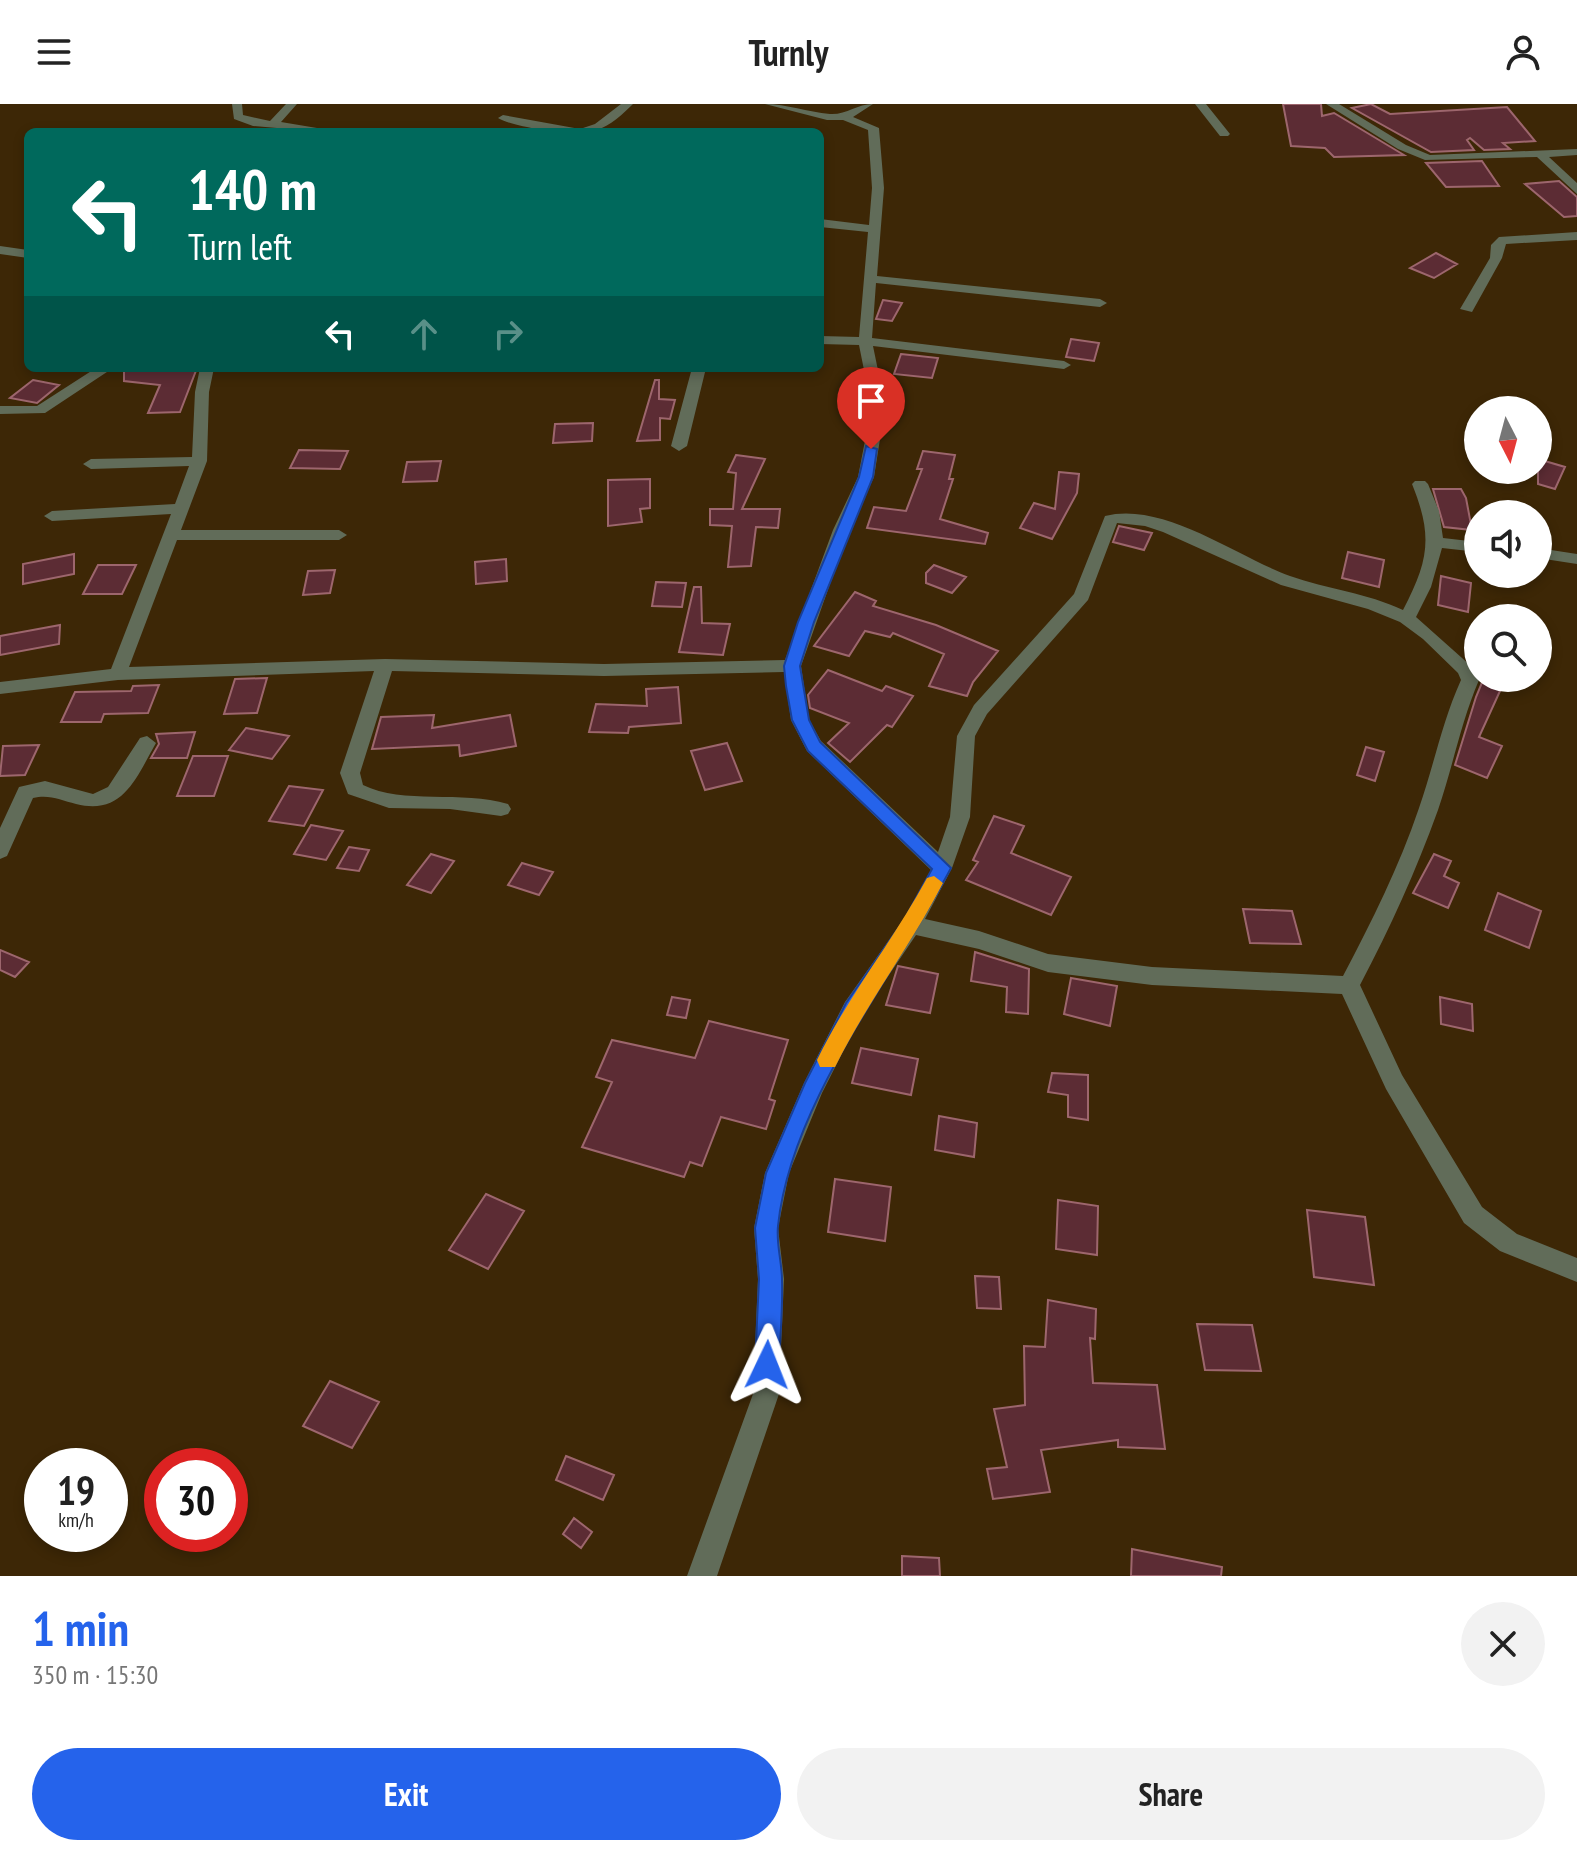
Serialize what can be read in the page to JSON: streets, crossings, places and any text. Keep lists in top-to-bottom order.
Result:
{
  "north": "bottom",
  "page": {
    "header": "Turnly",
    "turn": ["140 m", "Turn left"],
    "speed": "19 km/h",
    "limit": "30",
    "heading": ["1 min", "350 m · 15:30"],
    "buttons": ["Exit", "Share"]
  }
}
